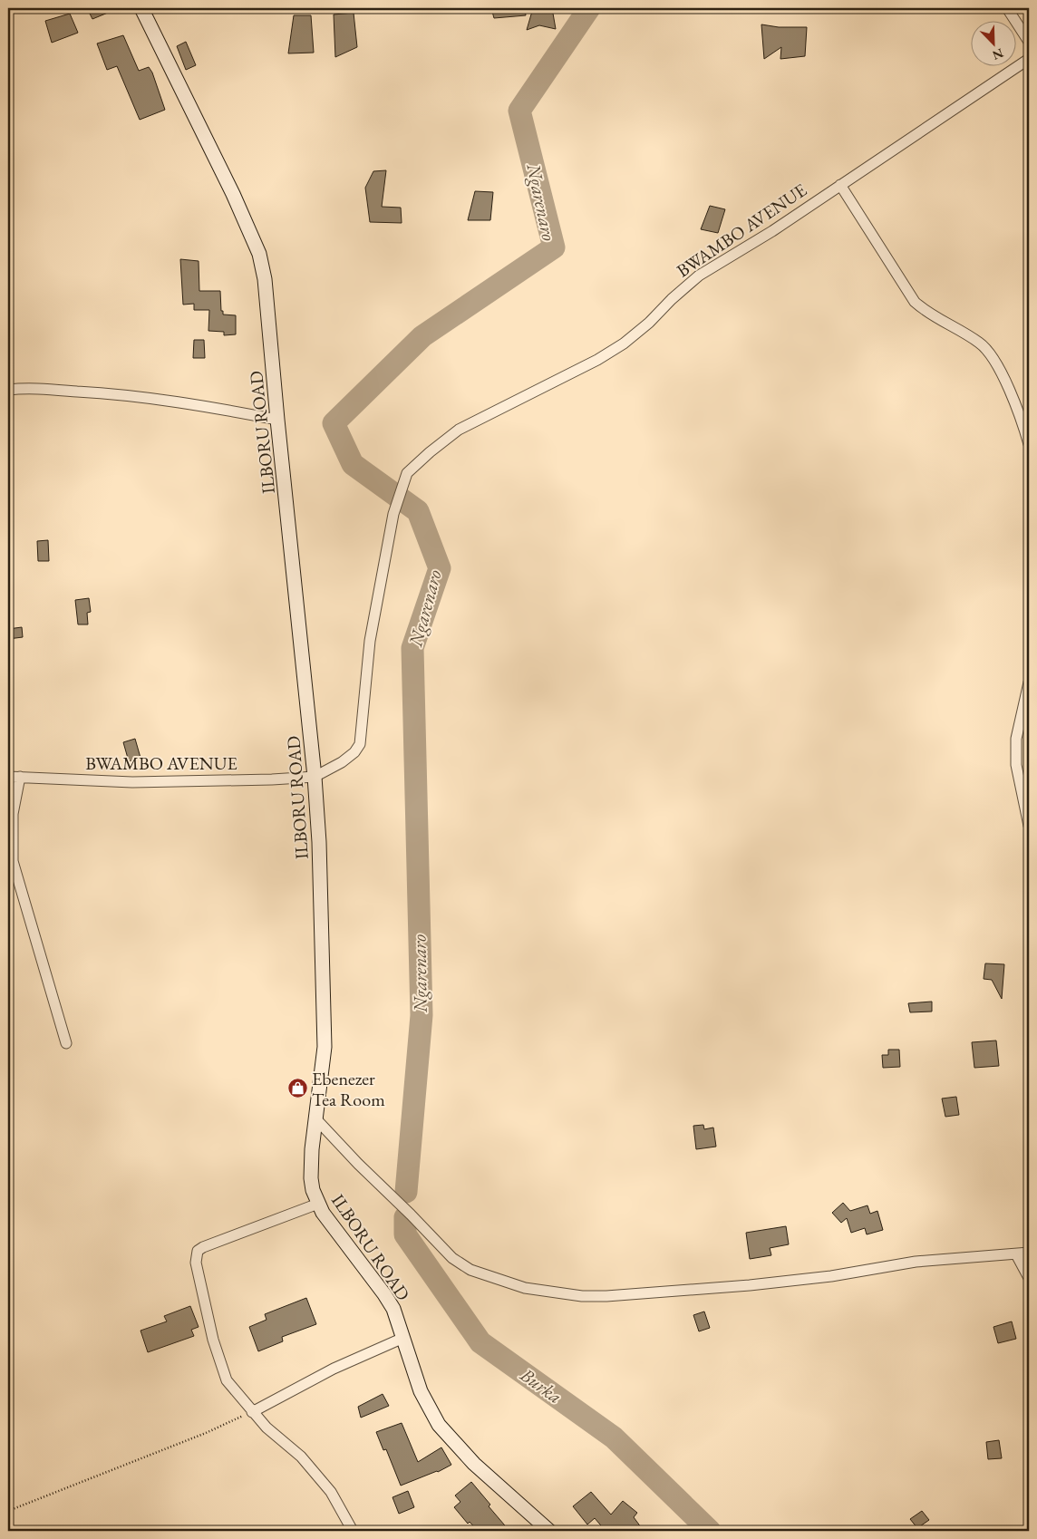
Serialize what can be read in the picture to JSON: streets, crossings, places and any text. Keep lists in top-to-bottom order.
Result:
{
  "streets": {
    "street": ["BWAMBO AVENUE", "ILBORU ROAD"]
  },
  "crossings": [
    ["BWAMBO AVENUE", "ILBORU ROAD"]
  ],
  "water": ["Ngarenaro", "Burka"],
  "places": {
    "shop": ["Ebenezer Tea Room"]
  },
  "north": "bottom right"
}
